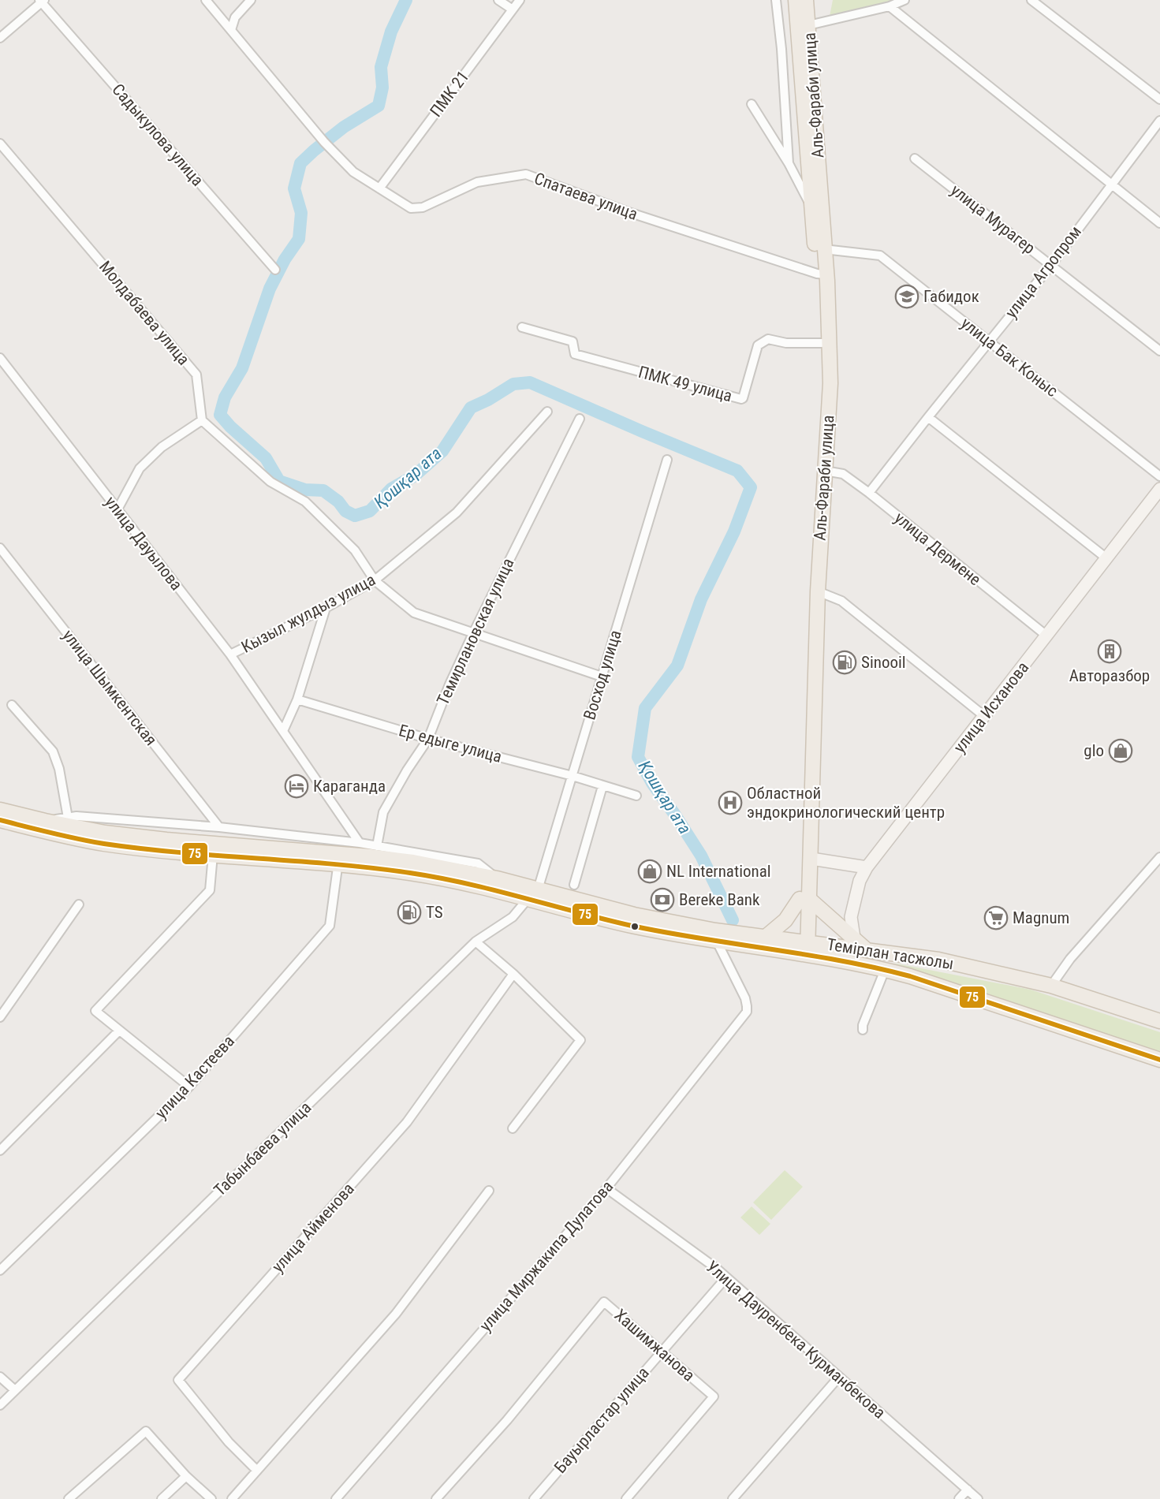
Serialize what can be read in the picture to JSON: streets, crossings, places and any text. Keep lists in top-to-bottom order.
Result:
{
  "streets": {
    "main road": ["Аль-Фараби улица", "улица Исханова", "Темірлан тасжолы"],
    "street": [
      "ПМК 21",
      "Садыкулова улица",
      "Спатаева улица",
      "улица Мурагер",
      "улица Агропром",
      "Молдабаева улица",
      "улица Бак Коныс",
      "ПМК 49 улица",
      "улица Дауылова",
      "улица Дермене",
      "Кызыл жулдыз улица",
      "Темирлановская улица",
      "Восход улица",
      "улица Шымкентская",
      "Ер едыге улица",
      "улица Кастеева",
      "Табынбаева улица",
      "улица Айменова",
      "улица Миржакипа Дулатова",
      "Улица Дауренбека Курманбекова",
      "Хашимжанова",
      "Бауырластар улица"
    ]
  },
  "crossings": [
    ["ПМК 21", "Спатаева улица"],
    ["Аль-Фараби улица", "Спатаева улица"],
    ["Аль-Фараби улица", "улица Бак Коныс"],
    ["Аль-Фараби улица", "ПМК 49 улица"],
    ["Аль-Фараби улица", "улица Дермене"],
    ["Аль-Фараби улица", "Темірлан тасжолы"],
    ["улица Мурагер", "улица Агропром"],
    ["улица Агропром", "улица Бак Коныс"],
    ["улица Агропром", "улица Дермене"],
    ["улица Дауылова", "Кызыл жулдыз улица"],
    ["улица Дермене", "улица Исханова"],
    ["Темирлановская улица", "Ер едыге улица"],
    ["Восход улица", "Ер едыге улица"],
    ["Восход улица", "Темірлан тасжолы"],
    ["Восход улица", "Табынбаева улица"],
    ["Темірлан тасжолы", "улица Кастеева"],
    ["Темірлан тасжолы", "Табынбаева улица"],
    ["Темірлан тасжолы", "улица Миржакипа Дулатова"],
    ["улица Миржакипа Дулатова", "Улица Дауренбека Курманбекова"],
    ["Улица Дауренбека Курманбекова", "Бауырластар улица"],
    ["Хашимжанова", "Бауырластар улица"]
  ],
  "water": ["Қошқар ата"],
  "places": {
    "school or university": ["Габидок"],
    "building": ["Авторазбор"],
    "fuel station": ["Sinooil", "TS"],
    "shop": ["glo", "NL International"],
    "hotel": ["Караганда"],
    "hospital": ["Областной эндокринологический центр"],
    "bank": ["Bereke Bank"],
    "supermarket": ["Magnum"]
  },
  "lines": ["transit line 75"]
}
